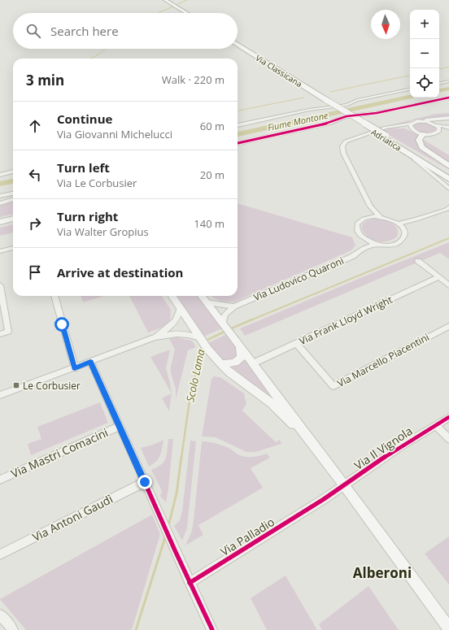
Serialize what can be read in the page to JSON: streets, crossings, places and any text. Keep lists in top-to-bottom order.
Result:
{
  "streets": {
    "highway": ["Via Classicana", "Adriatica"],
    "street": [
      "Via Ludovico Quaroni",
      "Via Frank Lloyd Wright",
      "Via Marcello Piacentini",
      "Via Il Vignola",
      "Via Mastri Comacini",
      "Via Antoni Gaudì",
      "Via Palladio"
    ]
  },
  "crossings": [
    ["Via Classicana", "Adriatica"],
    ["Via Frank Lloyd Wright", "Via Marcello Piacentini"],
    ["Via Il Vignola", "Via Palladio"]
  ],
  "districts": ["Alberoni"],
  "water": ["Fiume Montone", "Scolo Lama"],
  "places": {
    "transit": ["Le Corbusier"]
  },
  "north": "bottom",
  "page": {
    "map_buttons": ["+", "−"],
    "search": "Search here",
    "heading": ["3 min", "Walk · 220 m"],
    "list": [
      ["Continue", "Via Giovanni Michelucci", "60 m"],
      ["Turn left", "Via Le Corbusier", "20 m"],
      ["Turn right", "Via Walter Gropius", "140 m"],
      "Arrive at destination"
    ]
  }
}
